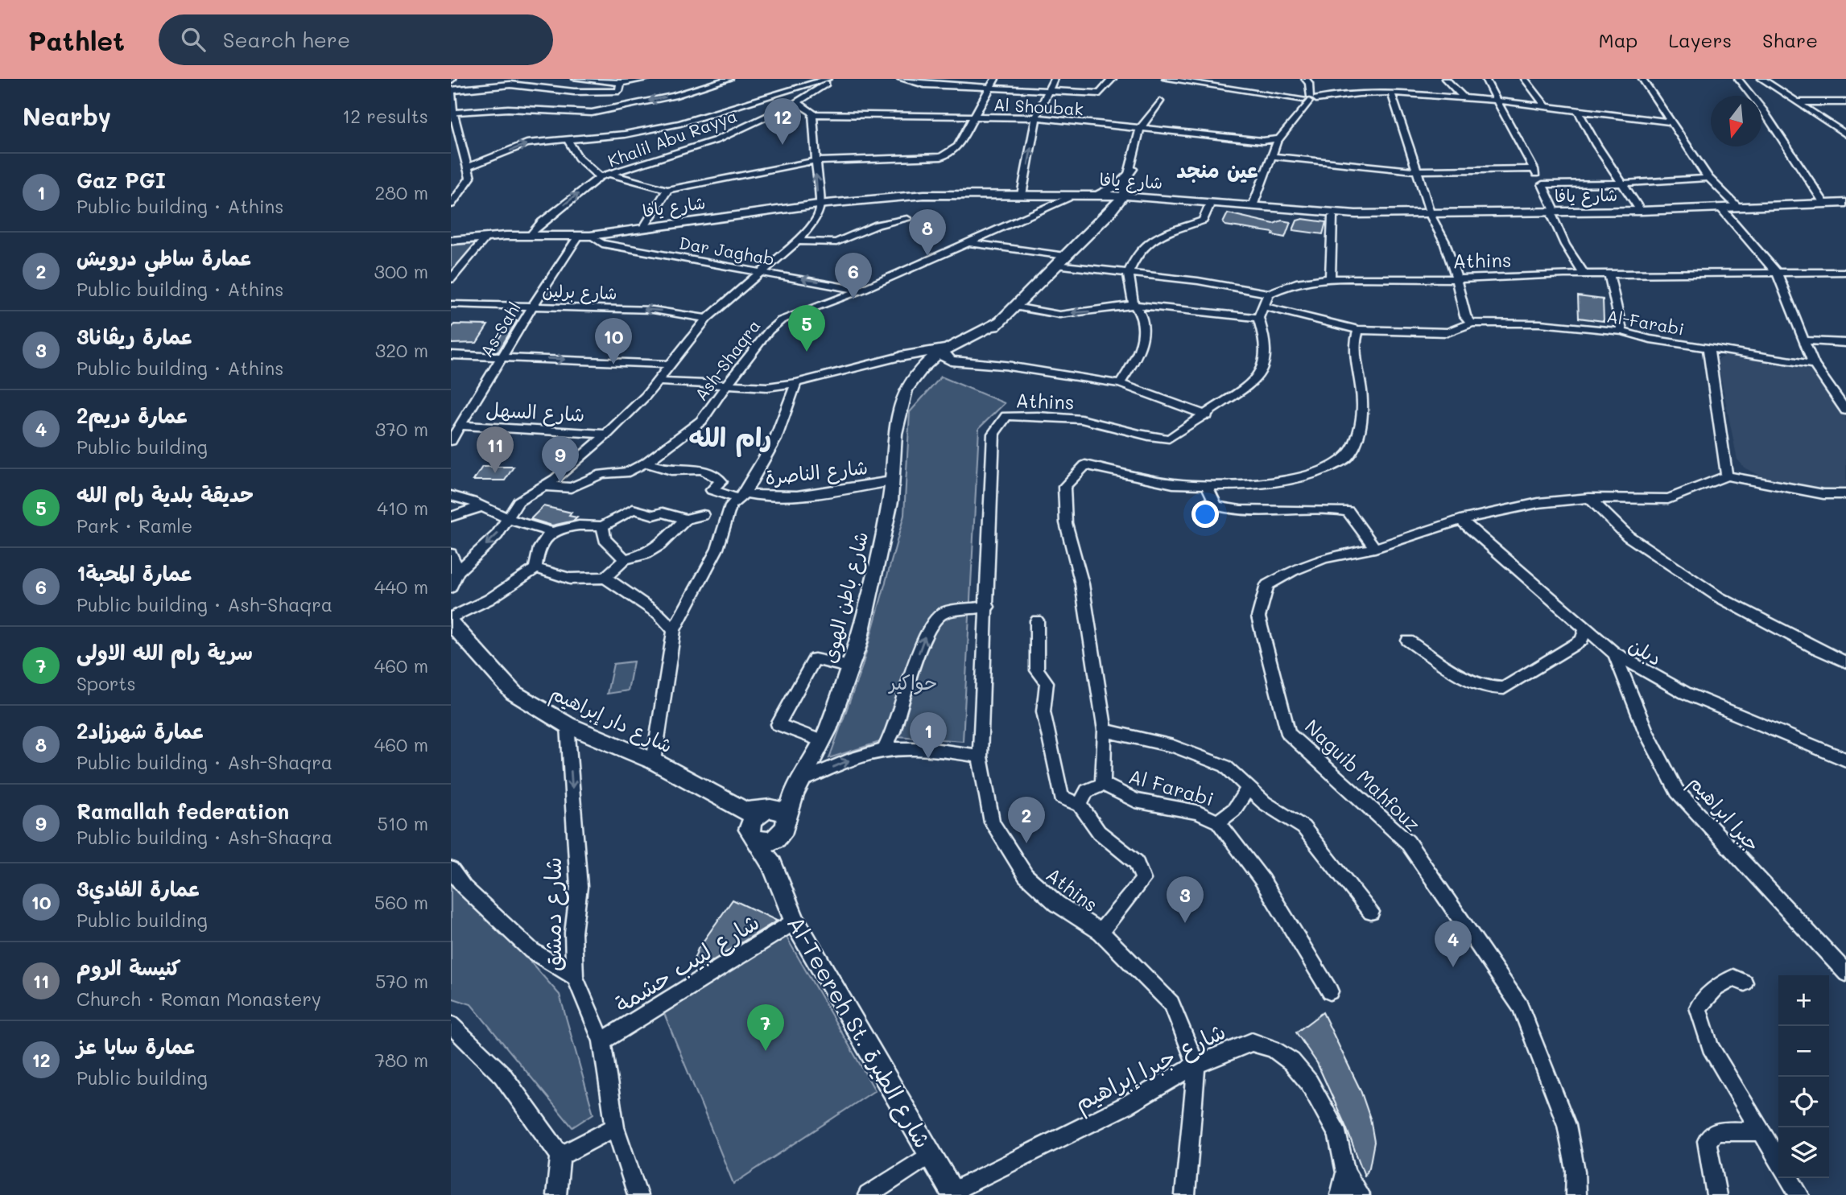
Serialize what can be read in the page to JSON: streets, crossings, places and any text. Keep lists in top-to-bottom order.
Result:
{
  "streets": {
    "main road": [
      "شارع يافا",
      "شارع باطن الهوى",
      "شارع دار إبراهيم",
      "Al-Teereh St. شارع الطيرة"
    ],
    "street": [
      "Al Shoubak",
      "Khalil Abu Rayya",
      "Dar Jaghab",
      "Athins",
      "شارع برلين",
      "Al-Farabi",
      "As-Sahl",
      "Ash-Shaqra",
      "شارع السهل",
      "شارع الناصرة",
      "دبلن",
      "Naguib Mahfouz",
      "Al Farabi",
      "جبرا ابراهيم",
      "شارع دمشق",
      "شارع لبيب حشمة",
      "شارع جبرا إبراهيم"
    ]
  },
  "crossings": [
    ["Khalil Abu Rayya", "شارع يافا"],
    ["شارع يافا", "Dar Jaghab"],
    ["شارع يافا", "As-Sahl"],
    ["شارع يافا", "Ash-Shaqra"],
    ["Dar Jaghab", "As-Sahl"],
    ["Dar Jaghab", "Ash-Shaqra"],
    ["Athins", "شارع جبرا إبراهيم"],
    ["شارع برلين", "As-Sahl"],
    ["As-Sahl", "شارع السهل"],
    ["Ash-Shaqra", "شارع الناصرة"],
    ["شارع الناصرة", "شارع باطن الهوى"],
    ["شارع باطن الهوى", "شارع دار إبراهيم"],
    ["شارع باطن الهوى", "Al-Teereh St. شارع الطيرة"],
    ["دبلن", "Naguib Mahfouz"],
    ["دبلن", "جبرا ابراهيم"],
    ["شارع دار إبراهيم", "شارع دمشق"],
    ["شارع دار إبراهيم", "Al-Teereh St. شارع الطيرة"],
    ["شارع دمشق", "شارع لبيب حشمة"],
    ["شارع لبيب حشمة", "Al-Teereh St. شارع الطيرة"],
    ["Al-Teereh St. شارع الطيرة", "شارع جبرا إبراهيم"]
  ],
  "one_way": ["شارع دمشق"],
  "districts": ["عين منجد", "رام الله"],
  "parks": ["حواكير"],
  "north": "bottom",
  "page": {
    "header": "Pathlet",
    "search": "Search here",
    "nav": ["Map", "Layers", "Share"],
    "heading": ["Nearby", "12 results"],
    "pins": [
      "12",
      "8",
      "6",
      "5",
      "10",
      "11",
      "9",
      "1",
      "2",
      "3",
      "4",
      "7"
    ],
    "list": [
      {
        "mark": "1",
        "name": "Gaz PGI",
        "note": "Public building · Athins",
        "value": "280 m"
      },
      {
        "mark": "2",
        "name": "عمارة ساطي درويش",
        "note": "Public building · Athins",
        "value": "300 m"
      },
      {
        "mark": "3",
        "name": "عمارة ريڤانا3",
        "note": "Public building · Athins",
        "value": "320 m"
      },
      {
        "mark": "4",
        "name": "عمارة دريم2",
        "note": "Public building",
        "value": "370 m"
      },
      {
        "mark": "5",
        "name": "حديقة بلدية رام الله",
        "note": "Park · Ramle",
        "value": "410 m"
      },
      {
        "mark": "6",
        "name": "عمارة المحبة1",
        "note": "Public building · Ash-Shaqra",
        "value": "440 m"
      },
      {
        "mark": "7",
        "name": "سرية رام الله الاولى",
        "note": "Sports",
        "value": "460 m"
      },
      {
        "mark": "8",
        "name": "عمارة شهرزاد2",
        "note": "Public building · Ash-Shaqra",
        "value": "460 m"
      },
      {
        "mark": "9",
        "name": "Ramallah federation",
        "note": "Public building · Ash-Shaqra",
        "value": "510 m"
      },
      {
        "mark": "10",
        "name": "عمارة الفادي3",
        "note": "Public building",
        "value": "560 m"
      },
      {
        "mark": "11",
        "name": "كنيسة الروم",
        "note": "Church · Roman Monastery",
        "value": "570 m"
      },
      {
        "mark": "12",
        "name": "عمارة سابا عز",
        "note": "Public building",
        "value": "780 m"
      }
    ],
    "map_buttons": ["+", "−"]
  }
}
